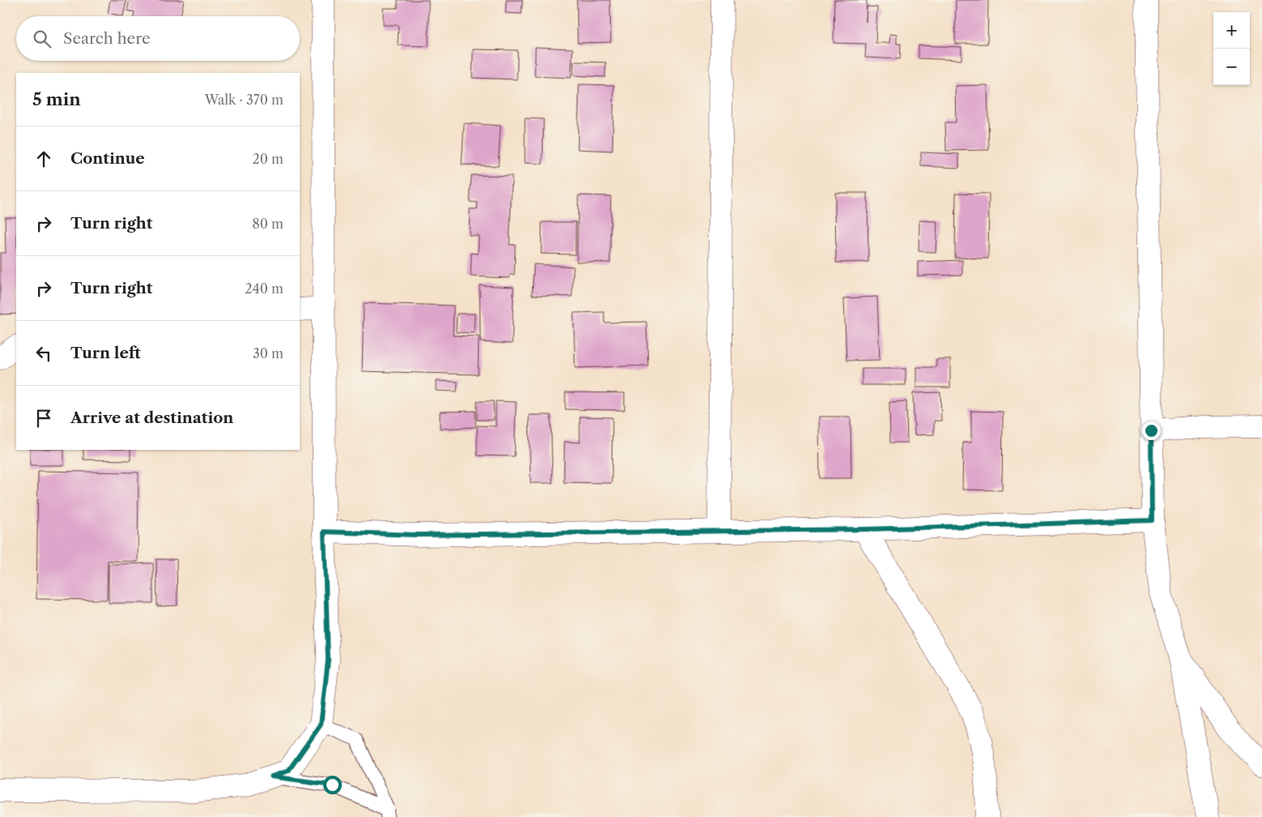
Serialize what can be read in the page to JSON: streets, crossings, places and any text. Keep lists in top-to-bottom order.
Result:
{
  "page": {
    "map_buttons": ["+", "−"],
    "search": "Search here",
    "heading": ["5 min", "Walk · 370 m"],
    "list": [
      ["Continue", "20 m"],
      ["Turn right", "80 m"],
      ["Turn right", "240 m"],
      ["Turn left", "30 m"],
      "Arrive at destination"
    ]
  }
}
